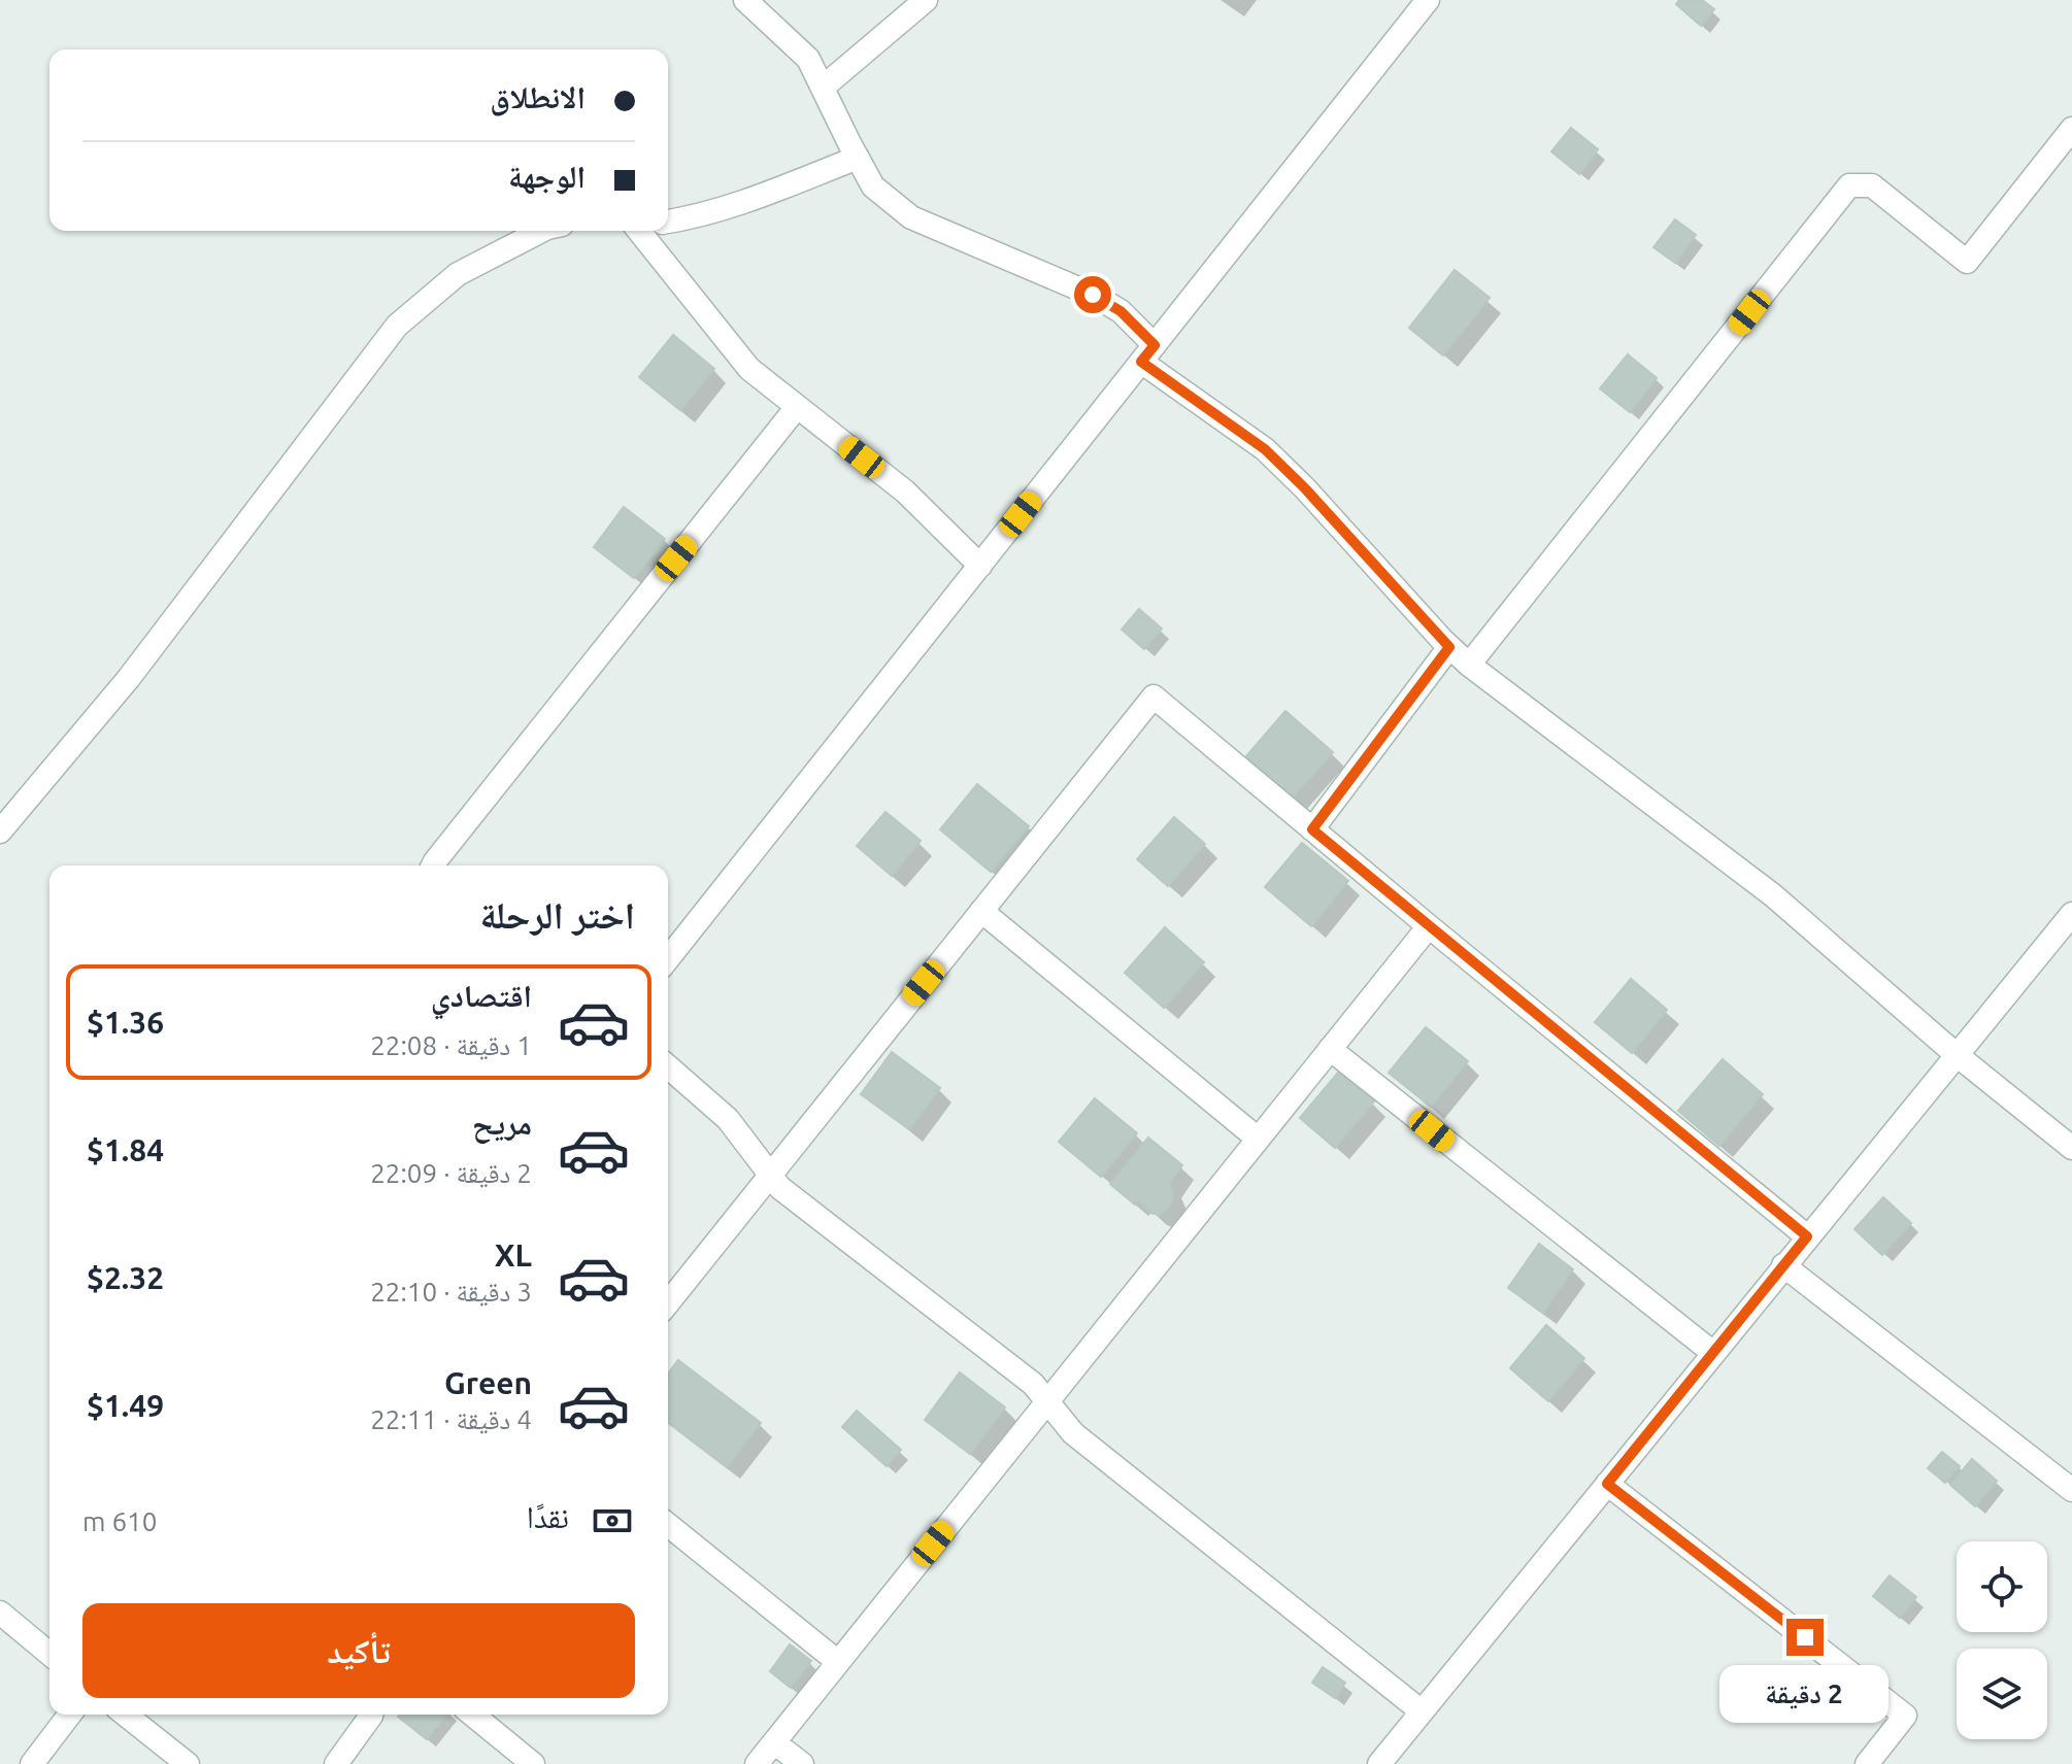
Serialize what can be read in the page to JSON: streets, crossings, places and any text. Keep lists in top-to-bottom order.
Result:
{
  "page": {
    "banner": ["الانطلاق", "الوجهة"],
    "heading": "اختر الرحلة",
    "list": [
      {
        "name": "اقتصادي",
        "note": "1 دقيقة · 22:08",
        "value": "$1.36"
      },
      {
        "name": "مريح",
        "note": "2 دقيقة · 22:09",
        "value": "$1.84"
      },
      {
        "name": "XL",
        "note": "3 دقيقة · 22:10",
        "value": "$2.32"
      },
      {
        "name": "Green",
        "note": "4 دقيقة · 22:11",
        "value": "$1.49"
      }
    ],
    "pay": ["نقدًا", "610 m"],
    "buttons": "تأكيد",
    "bubble": "2 دقيقة"
  }
}
